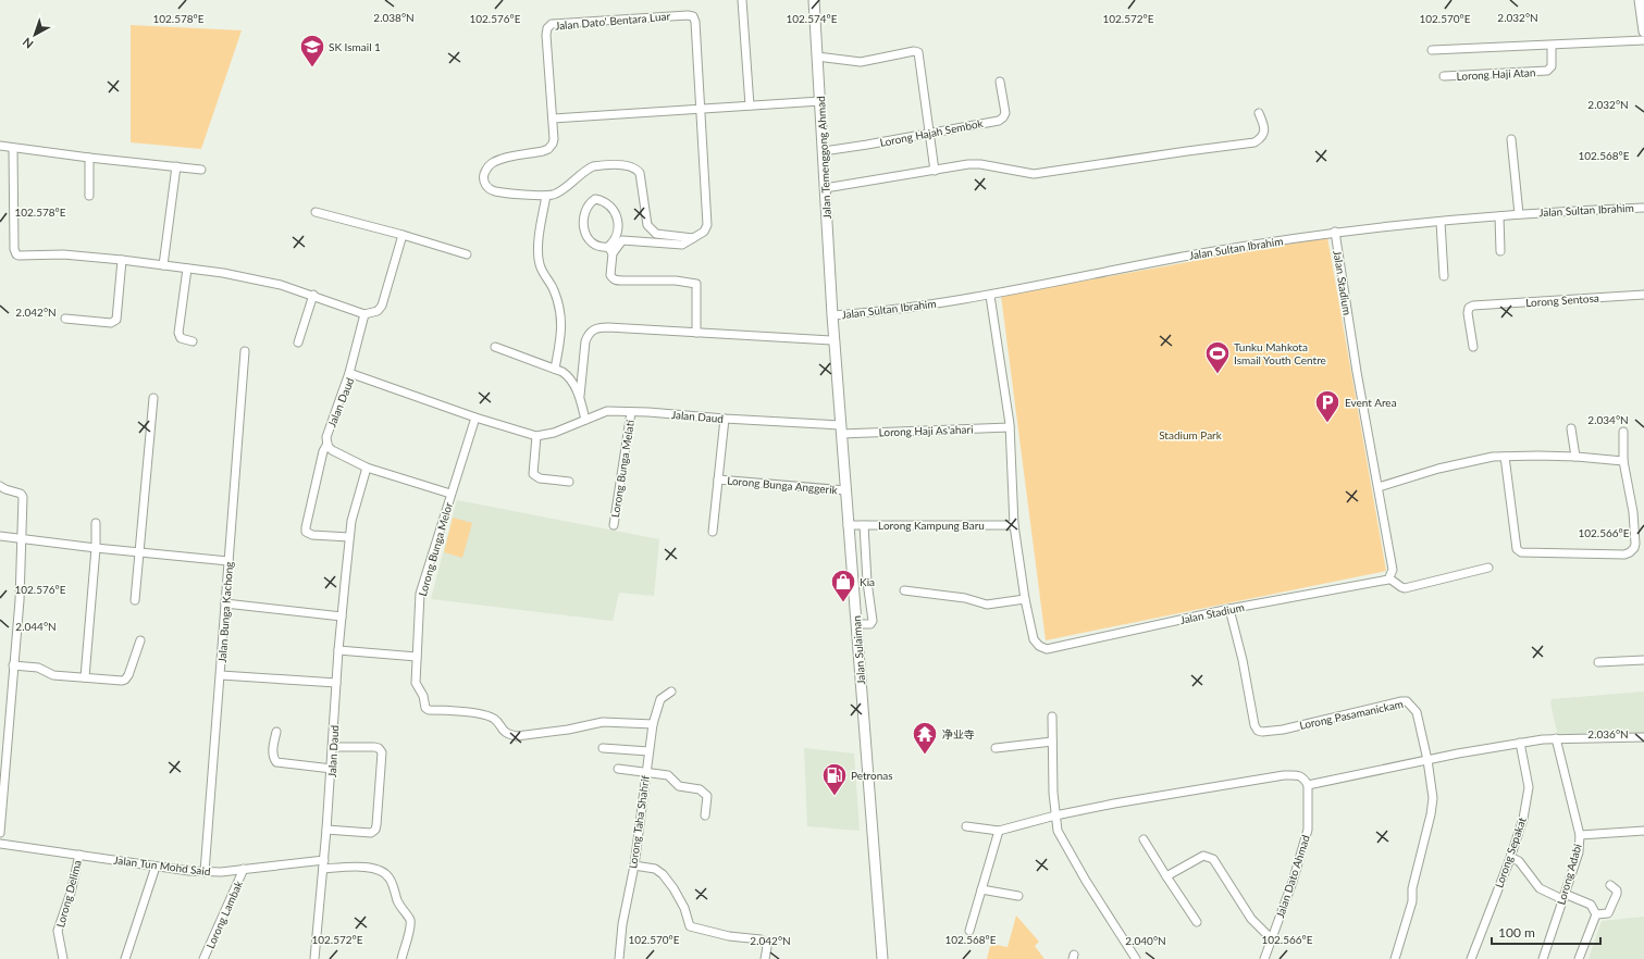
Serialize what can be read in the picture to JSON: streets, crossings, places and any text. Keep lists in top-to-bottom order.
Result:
{
  "streets": {
    "main road": ["Jalan Temenggong Ahmad", "Jalan Sulaiman"],
    "street": [
      "Jalan Dato' Bentara Luar",
      "Lorong Haji Atan",
      "Lorong Hajah Sembok",
      "Jalan Sultan Ibrahim",
      "Jalan Stadium",
      "Lorong Sentosa",
      "Jalan Daud",
      "Lorong Haji As'ahari",
      "Lorong Bunga Melati",
      "Lorong Bunga Anggerik",
      "Lorong Kampung Baru",
      "Lorong Bunga Melor",
      "Jalan Bunga Kachong",
      "Lorong Pasamanickam",
      "Lorong Taha Shahrif",
      "Lorong Sepakat",
      "Jalan Tun Mohd Said",
      "Lorong Adabi",
      "Jalan Dato Ahmad",
      "Lorong Delima",
      "Lorong Lambak"
    ]
  },
  "crossings": [
    ["Lorong Hajah Sembok", "Jalan Temenggong Ahmad"],
    ["Jalan Temenggong Ahmad", "Jalan Sultan Ibrahim"],
    ["Jalan Temenggong Ahmad", "Jalan Sulaiman"],
    ["Jalan Sultan Ibrahim", "Jalan Stadium"],
    ["Jalan Sultan Ibrahim", "Jalan Sulaiman"],
    ["Jalan Stadium", "Lorong Haji As'ahari"],
    ["Jalan Stadium", "Lorong Kampung Baru"],
    ["Jalan Stadium", "Lorong Pasamanickam"],
    ["Jalan Daud", "Lorong Haji As'ahari"],
    ["Jalan Daud", "Lorong Bunga Melati"],
    ["Jalan Daud", "Lorong Bunga Anggerik"],
    ["Jalan Daud", "Lorong Bunga Melor"],
    ["Jalan Daud", "Jalan Sulaiman"],
    ["Jalan Daud", "Jalan Tun Mohd Said"],
    ["Lorong Haji As'ahari", "Jalan Sulaiman"],
    ["Lorong Bunga Anggerik", "Jalan Sulaiman"],
    ["Lorong Kampung Baru", "Jalan Sulaiman"],
    ["Lorong Bunga Melor", "Lorong Taha Shahrif"],
    ["Jalan Bunga Kachong", "Jalan Tun Mohd Said"],
    ["Jalan Tun Mohd Said", "Lorong Delima"],
    ["Jalan Tun Mohd Said", "Lorong Lambak"]
  ],
  "parks": ["Stadium Park"],
  "places": {
    "school or university": ["SK Ismail 1"],
    "sports": ["Tunku Mahkota Ismail Youth Centre"],
    "parking": ["Event Area"],
    "shop": ["Kia"],
    "temple": ["净业寺"],
    "fuel station": ["Petronas"]
  },
  "scale_bar": "100 m",
  "north": "bottom left",
  "coordinates": [
    "2.032°N",
    "2.038°N",
    "102.578°E",
    "102.576°E",
    "102.574°E",
    "102.572°E",
    "102.570°E",
    "102.568°E",
    "2.042°N",
    "2.034°N",
    "102.566°E",
    "2.044°N",
    "2.036°N",
    "2.040°N"
  ]
}
